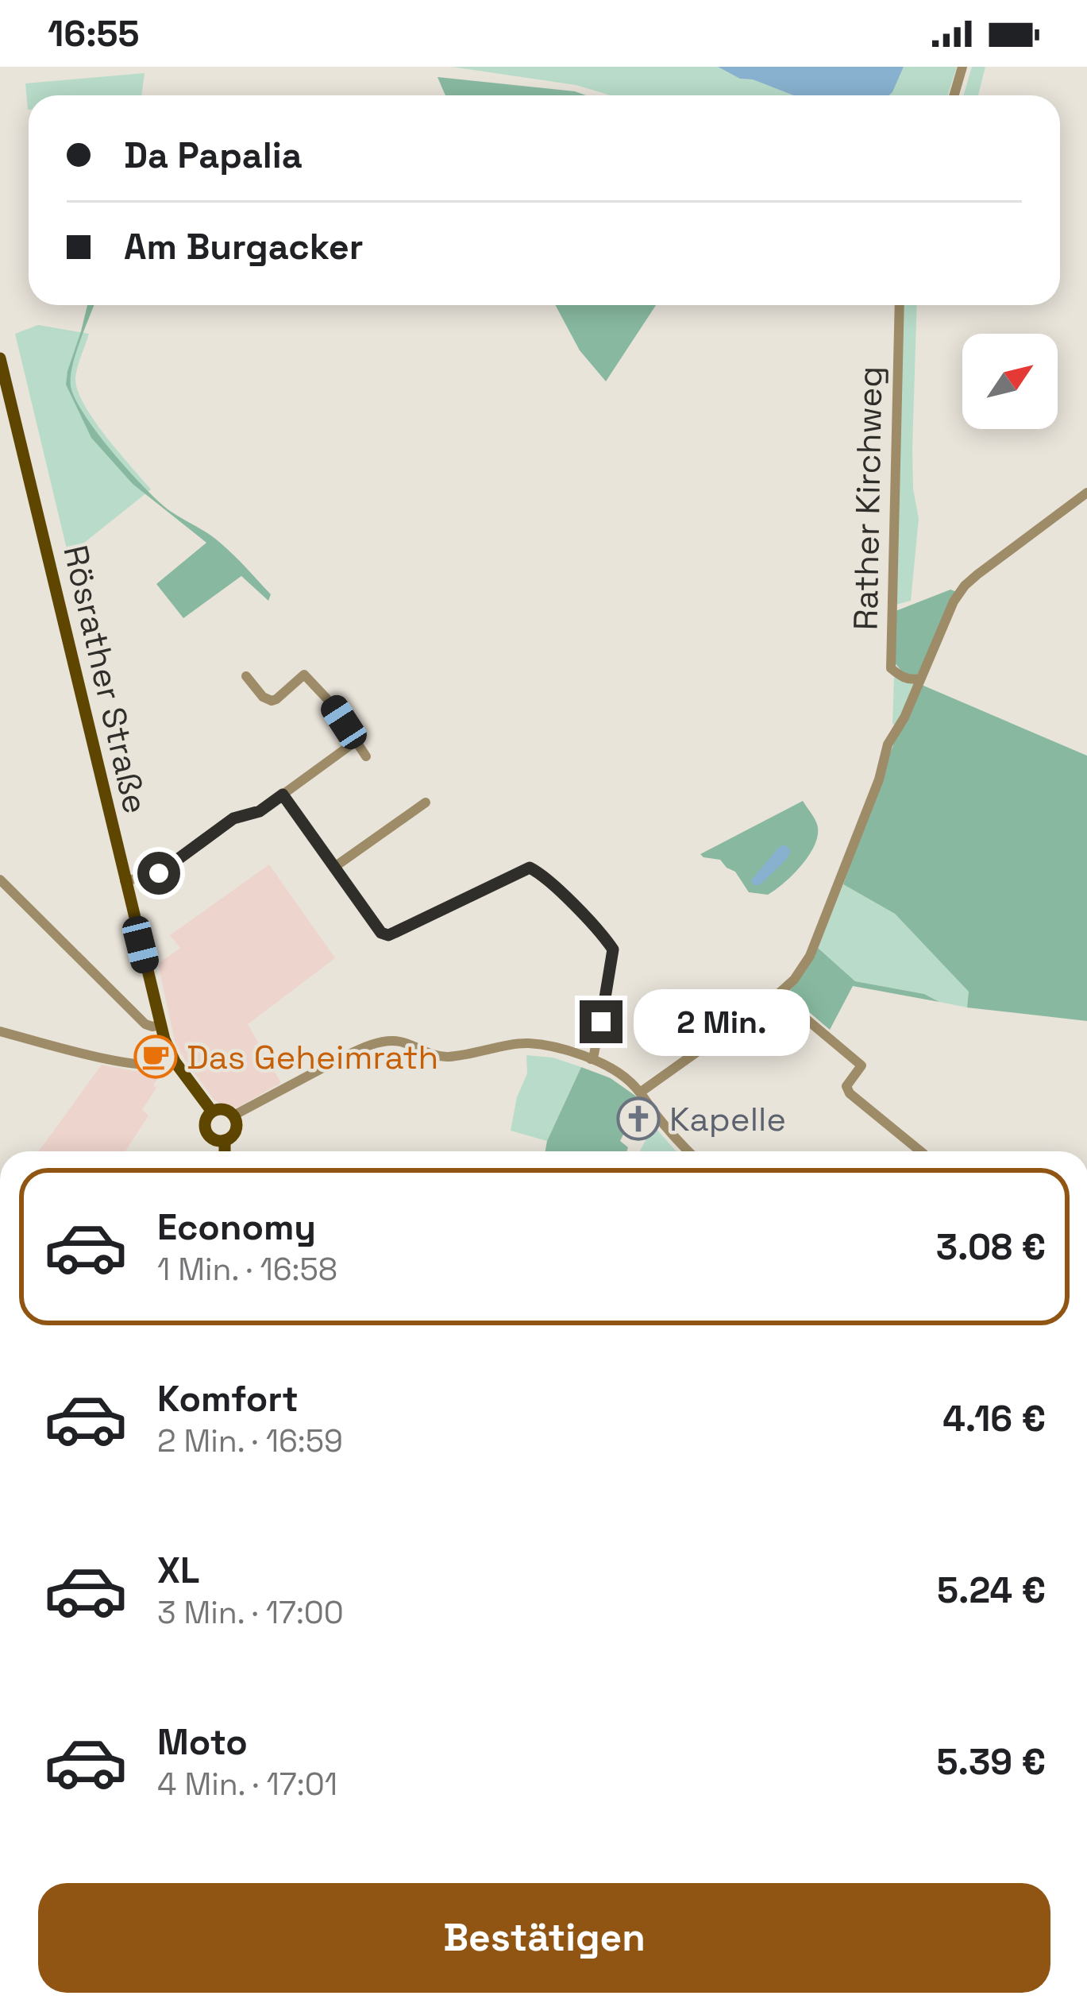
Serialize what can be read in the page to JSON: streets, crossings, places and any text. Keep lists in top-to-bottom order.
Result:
{
  "streets": {
    "main road": ["Rösrather Straße"],
    "street": ["Rather Kirchweg"]
  },
  "places": {
    "cafe": ["Das Geheimrath"],
    "church": ["Kapelle"]
  },
  "north": "top right",
  "page": {
    "status": "16:55",
    "banner": ["Da Papalia", "Am Burgacker"],
    "bubble": "2 Min.",
    "list": [
      {
        "name": "Economy",
        "note": "1 Min. · 16:58",
        "value": "3.08 €"
      },
      {
        "name": "Komfort",
        "note": "2 Min. · 16:59",
        "value": "4.16 €"
      },
      {
        "name": "XL",
        "note": "3 Min. · 17:00",
        "value": "5.24 €"
      },
      {
        "name": "Moto",
        "note": "4 Min. · 17:01",
        "value": "5.39 €"
      }
    ],
    "buttons": "Bestätigen"
  }
}
